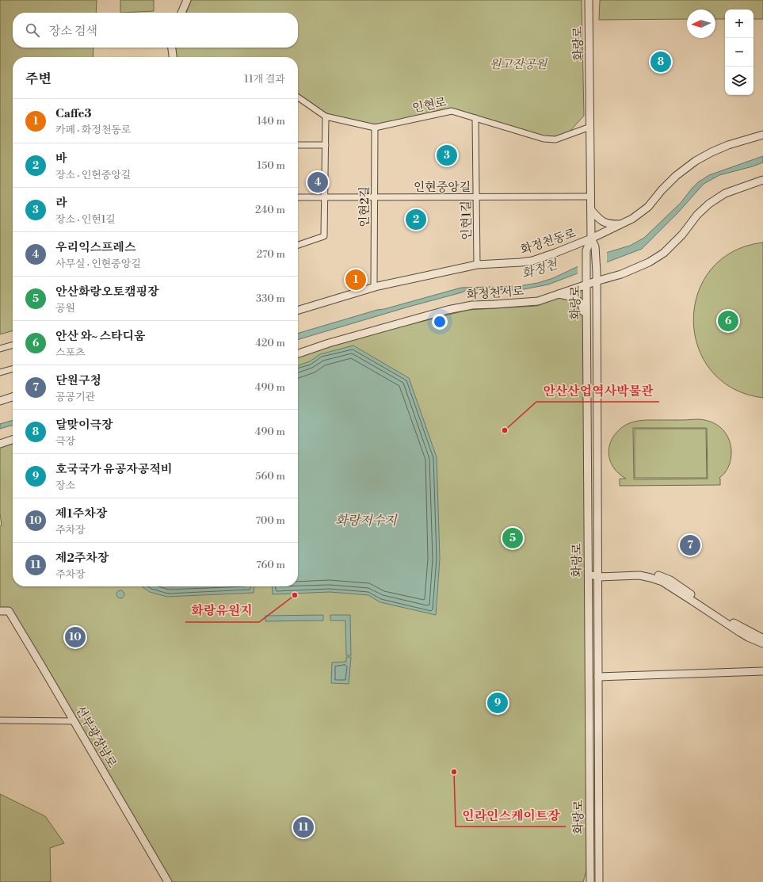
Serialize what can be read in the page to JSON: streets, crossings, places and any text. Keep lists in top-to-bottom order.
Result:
{
  "streets": {
    "street": [
      "화랑로",
      "인현로",
      "인현중앙길",
      "인현2길",
      "인현1길",
      "화정천동로",
      "화정천서로",
      "선부광장남로"
    ]
  },
  "crossings": [
    ["화랑로", "인현로"],
    ["화랑로", "인현중앙길"],
    ["화랑로", "화정천동로"],
    ["화랑로", "화정천서로"],
    ["인현로", "인현2길"],
    ["인현로", "인현1길"],
    ["인현중앙길", "인현2길"],
    ["인현중앙길", "인현1길"],
    ["인현2길", "화정천동로"],
    ["인현1길", "화정천동로"]
  ],
  "water": ["화정천", "화랑저수지"],
  "parks": ["원고잔공원"],
  "places": ["안산산업역사박물관", "화랑유원지", "인라인스케이트장"],
  "north": "left",
  "page": {
    "map_buttons": ["+", "−"],
    "search": "장소 검색",
    "pins": [
      "8",
      "3",
      "4",
      "2",
      "1",
      "6",
      "5",
      "7",
      "10",
      "9",
      "11"
    ],
    "heading": ["주변", "11개 결과"],
    "list": [
      {
        "mark": "1",
        "name": "Caffe3",
        "note": "카페 · 화정천동로",
        "value": "140 m"
      },
      {
        "mark": "2",
        "name": "바",
        "note": "장소 · 인현중앙길",
        "value": "150 m"
      },
      {
        "mark": "3",
        "name": "라",
        "note": "장소 · 인현1길",
        "value": "240 m"
      },
      {
        "mark": "4",
        "name": "우리익스프레스",
        "note": "사무실 · 인현중앙길",
        "value": "270 m"
      },
      {
        "mark": "5",
        "name": "안산화랑오토캠핑장",
        "note": "공원",
        "value": "330 m"
      },
      {
        "mark": "6",
        "name": "안산 와~ 스타디움",
        "note": "스포츠",
        "value": "420 m"
      },
      {
        "mark": "7",
        "name": "단원구청",
        "note": "공공기관",
        "value": "490 m"
      },
      {
        "mark": "8",
        "name": "달맞이극장",
        "note": "극장",
        "value": "490 m"
      },
      {
        "mark": "9",
        "name": "호국국가 유공자공적비",
        "note": "장소",
        "value": "560 m"
      },
      {
        "mark": "10",
        "name": "제1주차장",
        "note": "주차장",
        "value": "700 m"
      },
      {
        "mark": "11",
        "name": "제2주차장",
        "note": "주차장",
        "value": "760 m"
      }
    ]
  }
}
